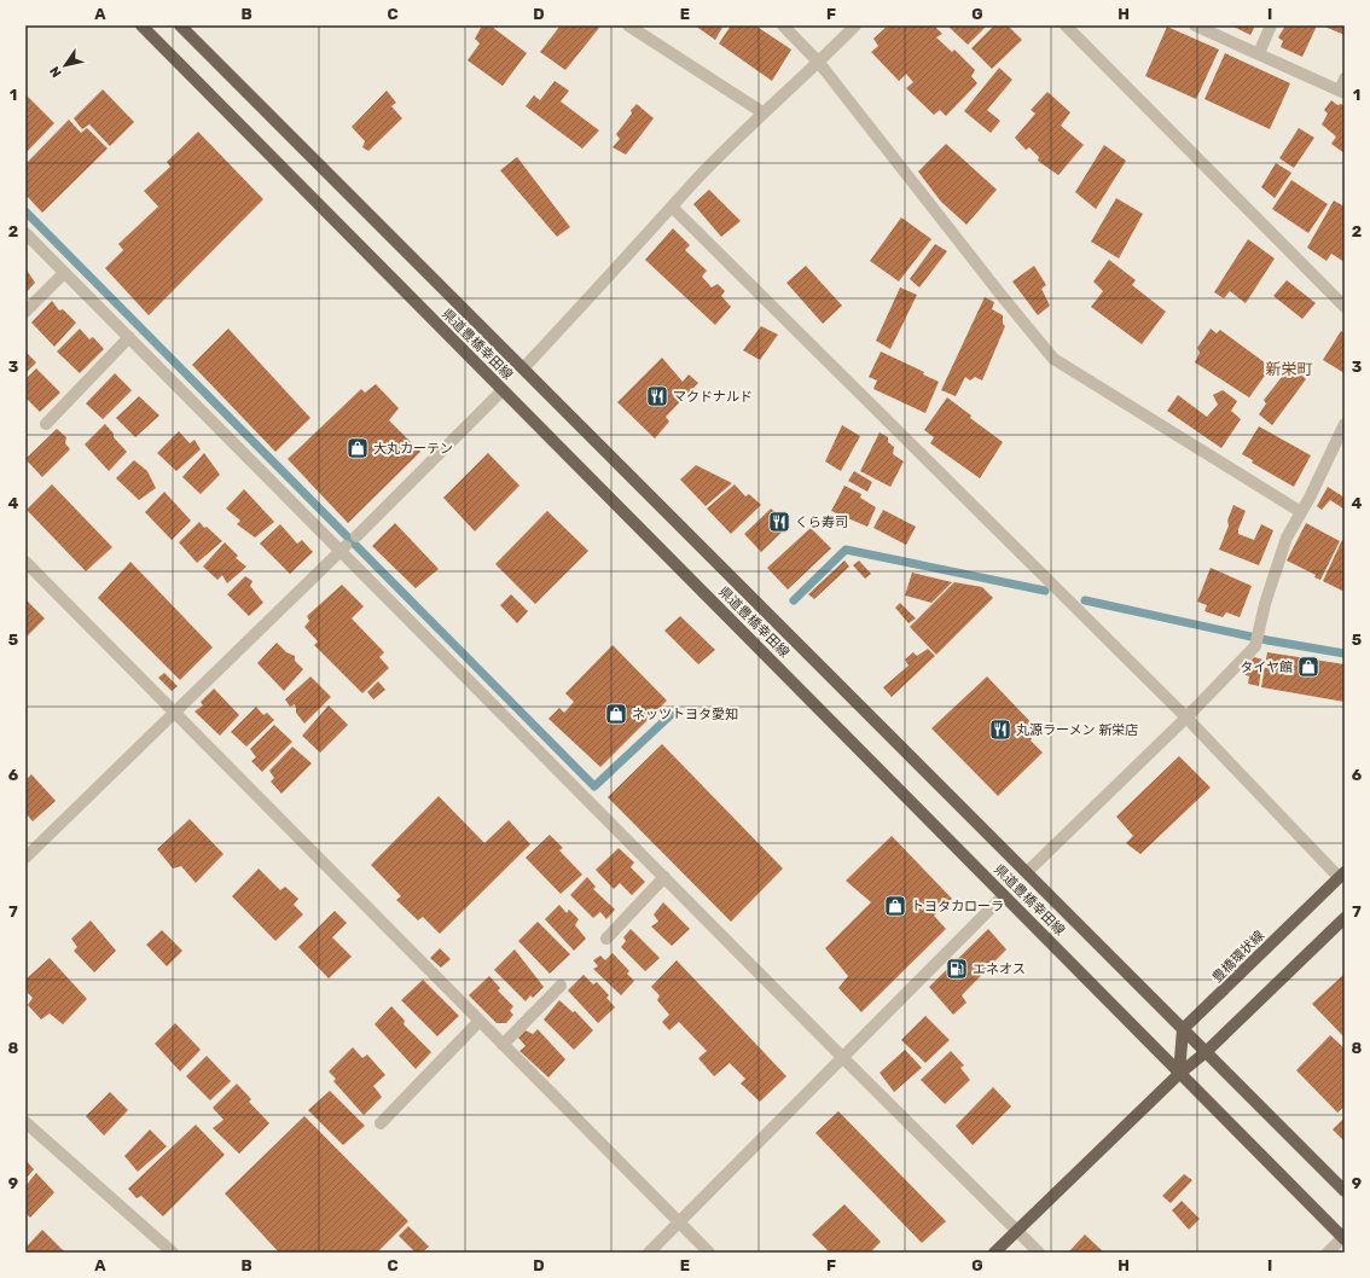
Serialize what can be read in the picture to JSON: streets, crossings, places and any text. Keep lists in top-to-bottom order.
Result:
{
  "streets": {
    "main road": ["県道豊橋幸田線", "豊橋環状線"]
  },
  "crossings": [
    ["県道豊橋幸田線", "豊橋環状線"]
  ],
  "districts": ["新栄町"],
  "places": {
    "restaurant": ["マクドナルド", "くら寿司", "丸源ラーメン 新栄店"],
    "shop": [
      "大丸カーテン",
      "タイヤ館",
      "ネッツトヨタ愛知",
      "トヨタカローラ"
    ],
    "fuel station": ["エネオス"]
  },
  "north": "bottom left",
  "grid": {
    "columns": [
      "A",
      "B",
      "C",
      "D",
      "E",
      "F",
      "G",
      "H",
      "I"
    ],
    "rows": [
      "1",
      "2",
      "3",
      "4",
      "5",
      "6",
      "7",
      "8",
      "9"
    ]
  }
}
